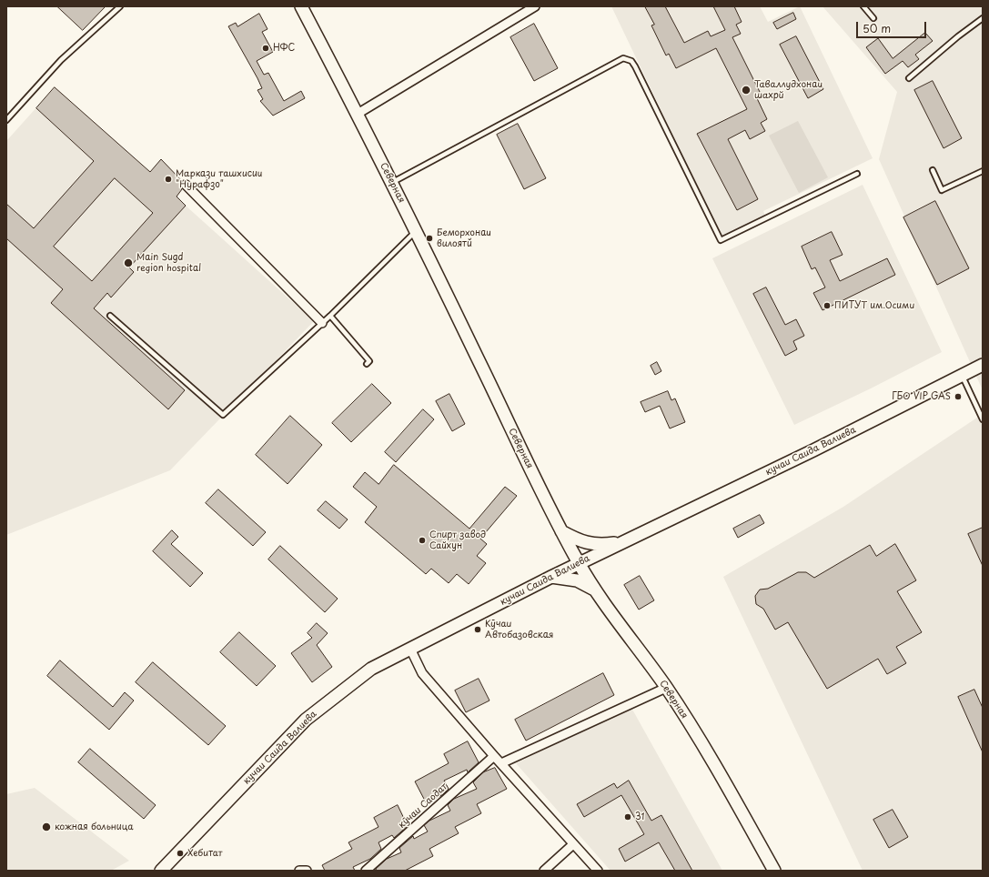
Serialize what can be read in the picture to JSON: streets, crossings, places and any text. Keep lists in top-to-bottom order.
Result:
{
  "streets": {
    "main road": ["Северная", "кучаи Саида Валиева"],
    "street": ["кӯчаи Саодат"]
  },
  "crossings": [
    ["Северная", "кучаи Саида Валиева"]
  ],
  "places": [
    "НФС",
    "Таваллудхонаи шахрй",
    "Маркази ташхисии \"Нурафзо\"",
    "Беморхонаи вилоятй",
    "Main Sugd region hospital",
    "ПИТУТ им.Осими",
    "ГБО VIP GAS",
    "Спирт завод Сайхун",
    "Кӯчаи Автобазовская",
    "31",
    "кожная больница",
    "Хебитат"
  ],
  "scale_bar": "50 m"
}
